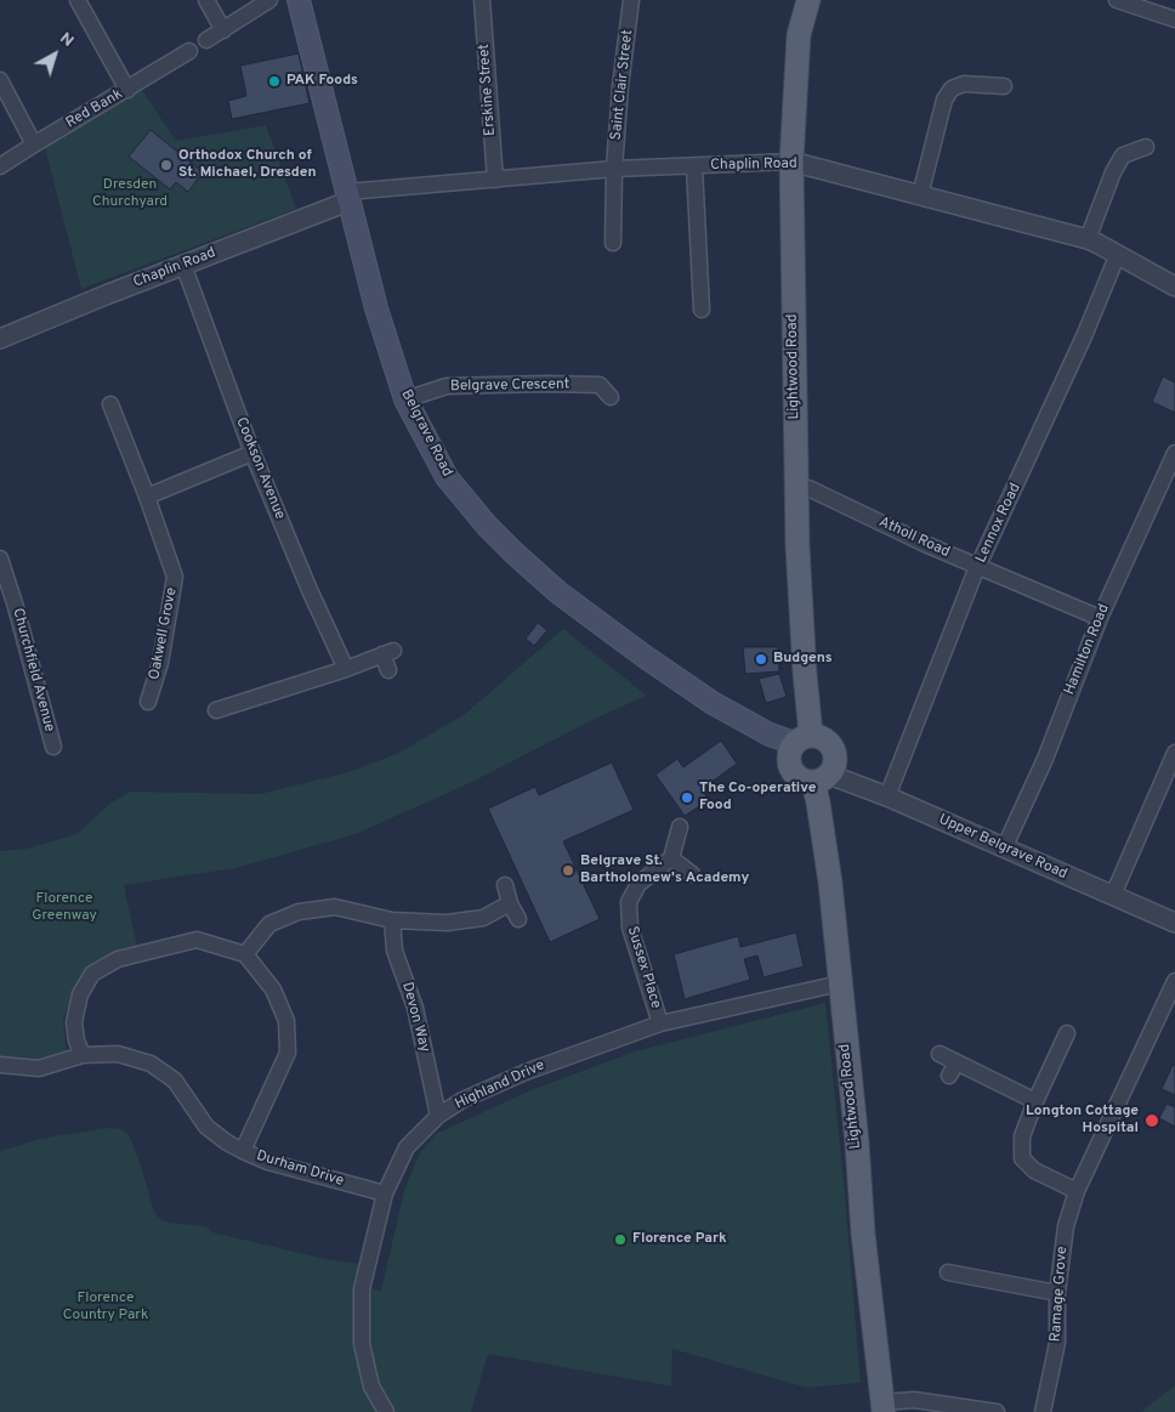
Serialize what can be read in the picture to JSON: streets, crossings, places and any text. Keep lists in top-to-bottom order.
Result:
{
  "streets": {
    "main road": ["Lightwood Road", "Belgrave Road"],
    "street": [
      "Saint Clair Street",
      "Erskine Street",
      "Red Bank",
      "Chaplin Road",
      "Belgrave Crescent",
      "Cookson Avenue",
      "Lennox Road",
      "Atholl Road",
      "Oakwell Grove",
      "Hamilton Road",
      "Churchfield Avenue",
      "Upper Belgrave Road",
      "Sussex Place",
      "Devon Way",
      "Highland Drive",
      "Durham Drive",
      "Ramage Grove"
    ]
  },
  "crossings": [
    ["Saint Clair Street", "Chaplin Road"],
    ["Erskine Street", "Chaplin Road"],
    ["Chaplin Road", "Lightwood Road"],
    ["Chaplin Road", "Belgrave Road"],
    ["Chaplin Road", "Cookson Avenue"],
    ["Chaplin Road", "Lennox Road"],
    ["Lightwood Road", "Belgrave Road"],
    ["Lightwood Road", "Atholl Road"],
    ["Lightwood Road", "Upper Belgrave Road"],
    ["Lightwood Road", "Highland Drive"],
    ["Belgrave Crescent", "Belgrave Road"],
    ["Belgrave Road", "Upper Belgrave Road"],
    ["Lennox Road", "Atholl Road"],
    ["Lennox Road", "Upper Belgrave Road"],
    ["Atholl Road", "Hamilton Road"],
    ["Hamilton Road", "Upper Belgrave Road"],
    ["Sussex Place", "Highland Drive"],
    ["Devon Way", "Highland Drive"],
    ["Highland Drive", "Durham Drive"]
  ],
  "parks": ["Dresden Churchyard", "Florence Greenway", "Florence Country Park"],
  "places": [
    "PAK Foods",
    "Orthodox Church of St. Michael, Dresden",
    "Budgens",
    "The Co-operative Food",
    "Belgrave St. Bartholomew's Academy",
    "Longton Cottage Hospital",
    "Florence Park"
  ],
  "north": "top right"
}
